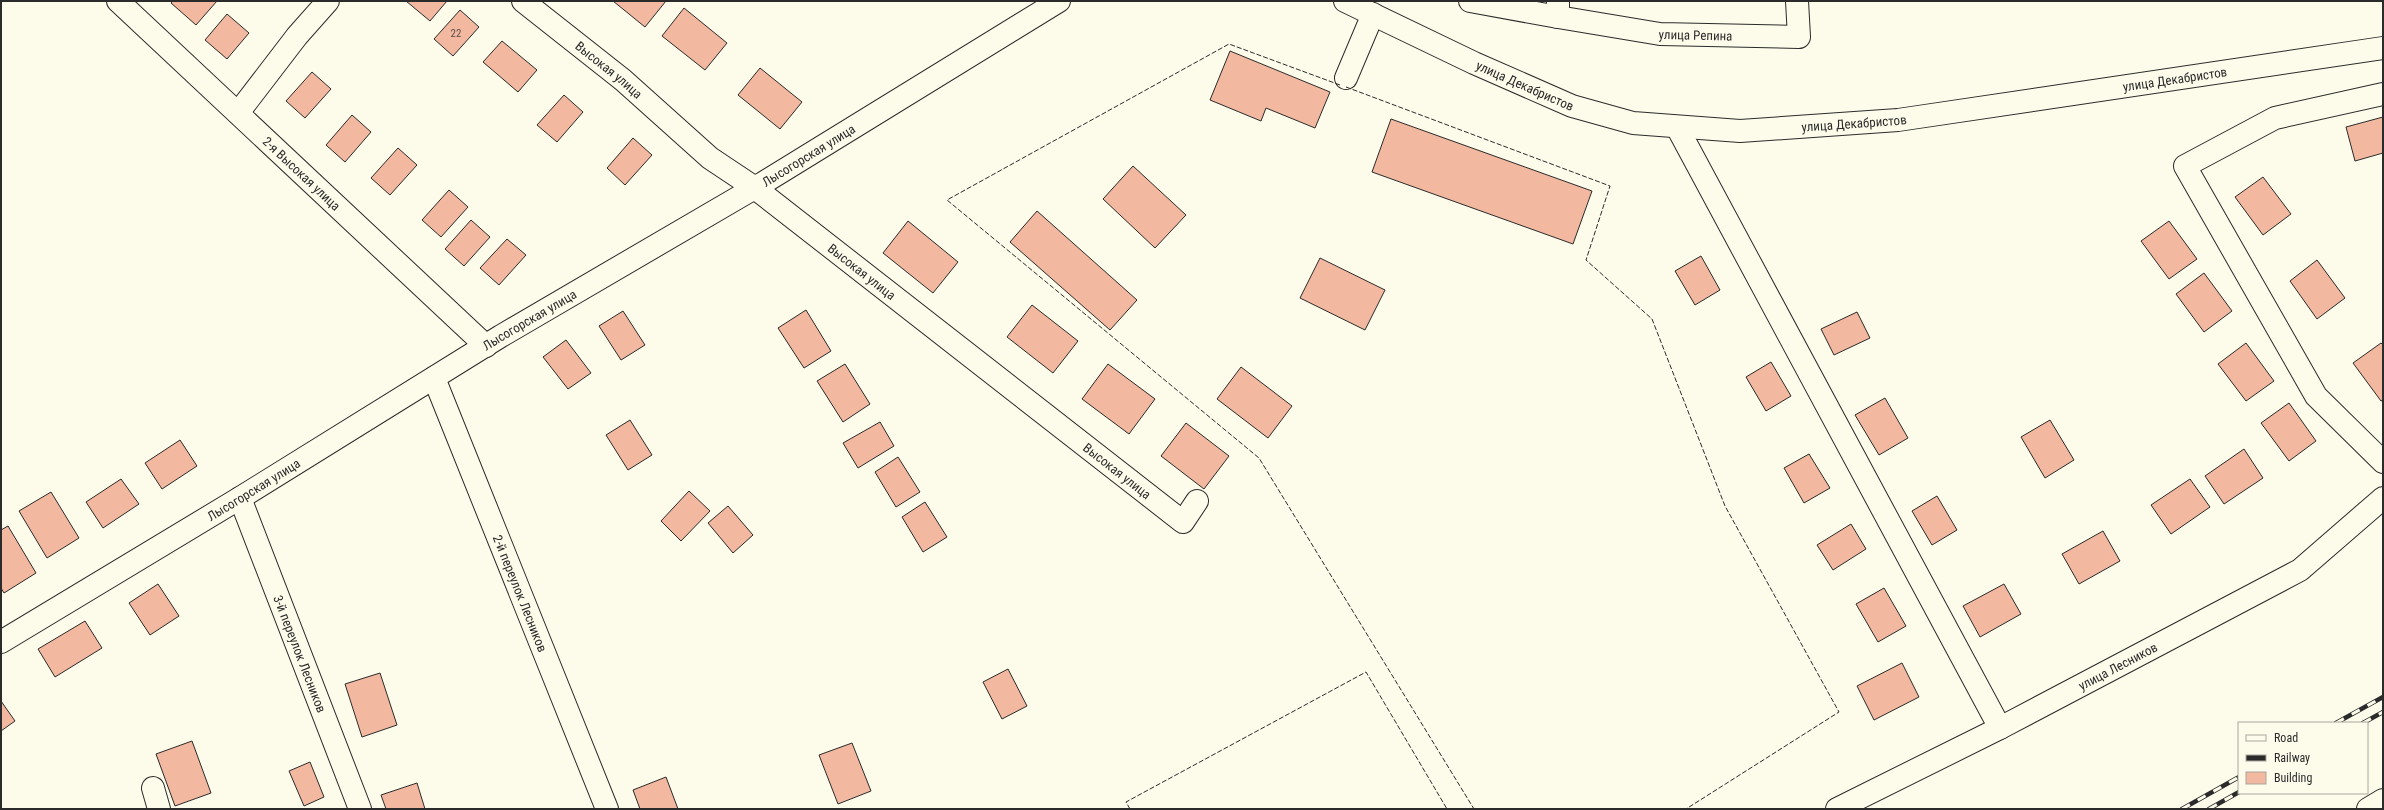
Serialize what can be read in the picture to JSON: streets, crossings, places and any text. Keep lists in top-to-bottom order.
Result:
{
  "streets": {
    "street": [
      "улица Репина",
      "Высокая улица",
      "улица Декабристов",
      "Лысогорская улица",
      "2-я Высокая улица",
      "2-й переулок Лесников",
      "3-й переулок Лесников",
      "улица Лесников"
    ]
  },
  "crossings": [
    ["Высокая улица", "Лысогорская улица"],
    ["Лысогорская улица", "2-я Высокая улица"],
    ["Лысогорская улица", "2-й переулок Лесников"],
    ["Лысогорская улица", "3-й переулок Лесников"]
  ],
  "house_numbers": ["22"],
  "legend": ["Road", "Railway", "Building"]
}
